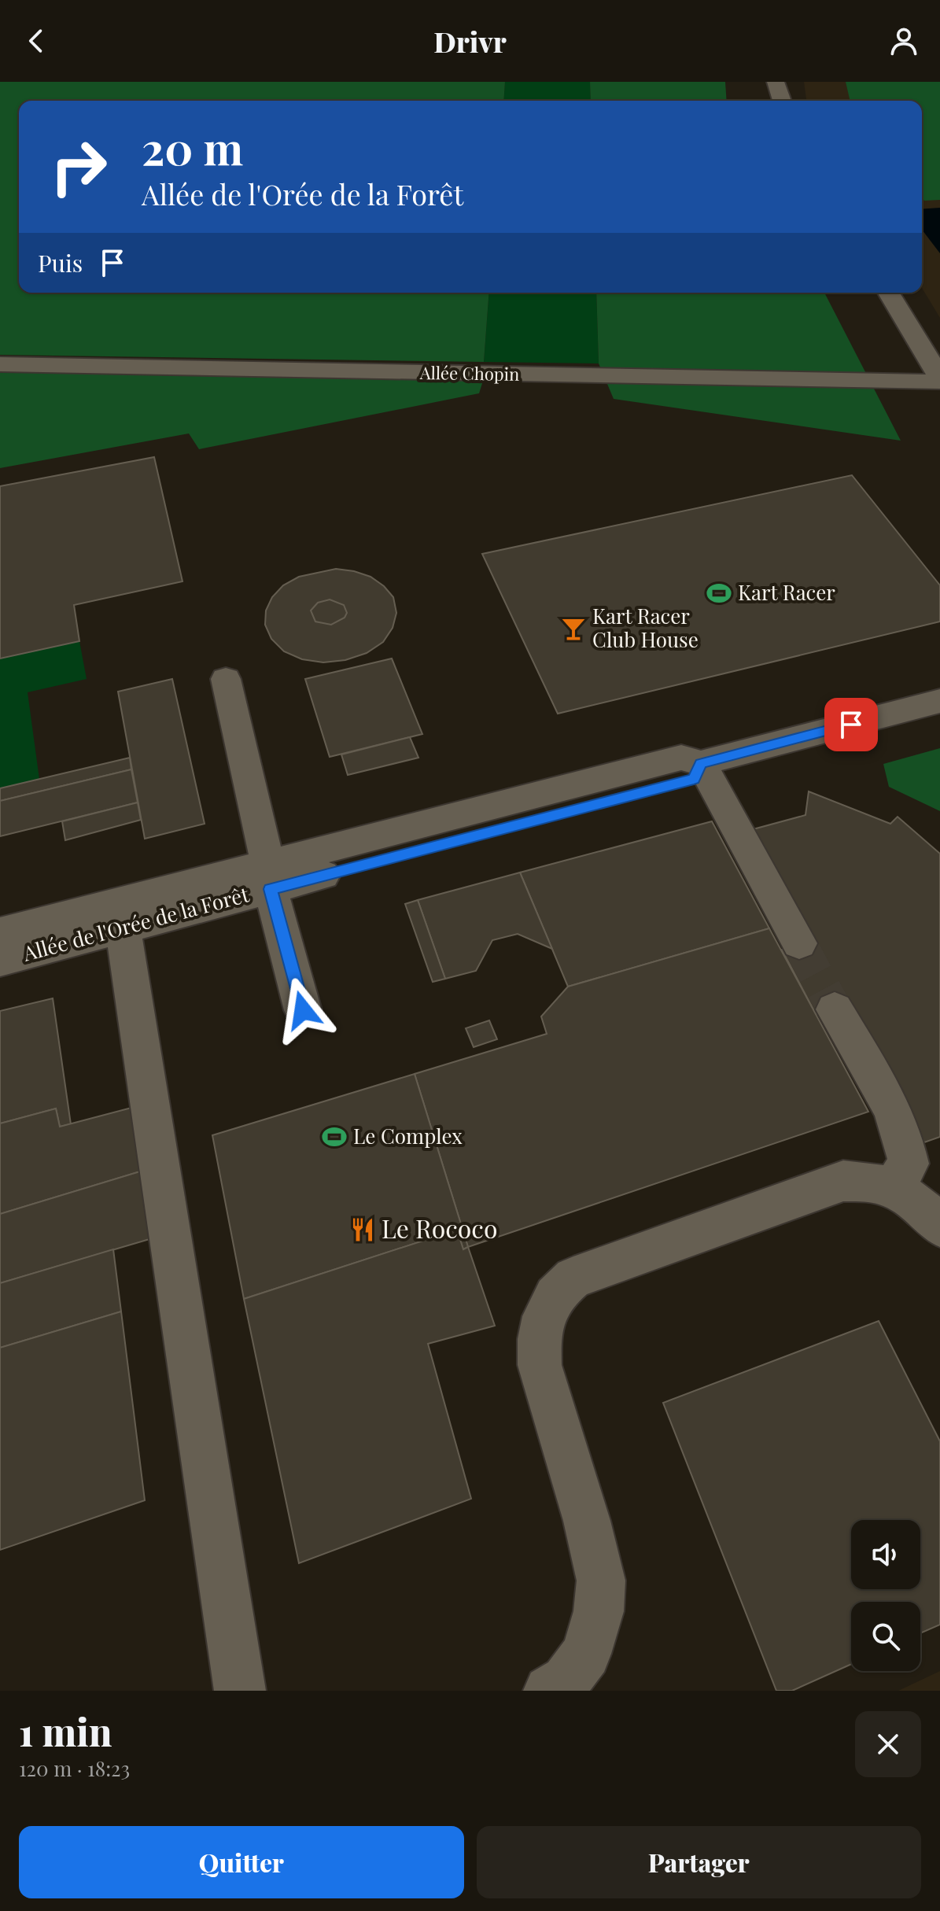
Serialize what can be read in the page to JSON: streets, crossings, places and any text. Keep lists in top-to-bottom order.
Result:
{
  "streets": {
    "street": ["Allée Chopin", "Allée de l'Orée de la Forêt"]
  },
  "places": {
    "sports": ["Kart Racer", "Le Complex"],
    "bar": ["Kart Racer Club House"],
    "restaurant": ["Le Rococo"]
  },
  "page": {
    "header": "Drivr",
    "turn": ["20 m", "Allée de l'Orée de la Forêt"],
    "then": "Puis",
    "heading": ["1 min", "120 m · 18:23"],
    "buttons": ["Quitter", "Partager"]
  }
}
